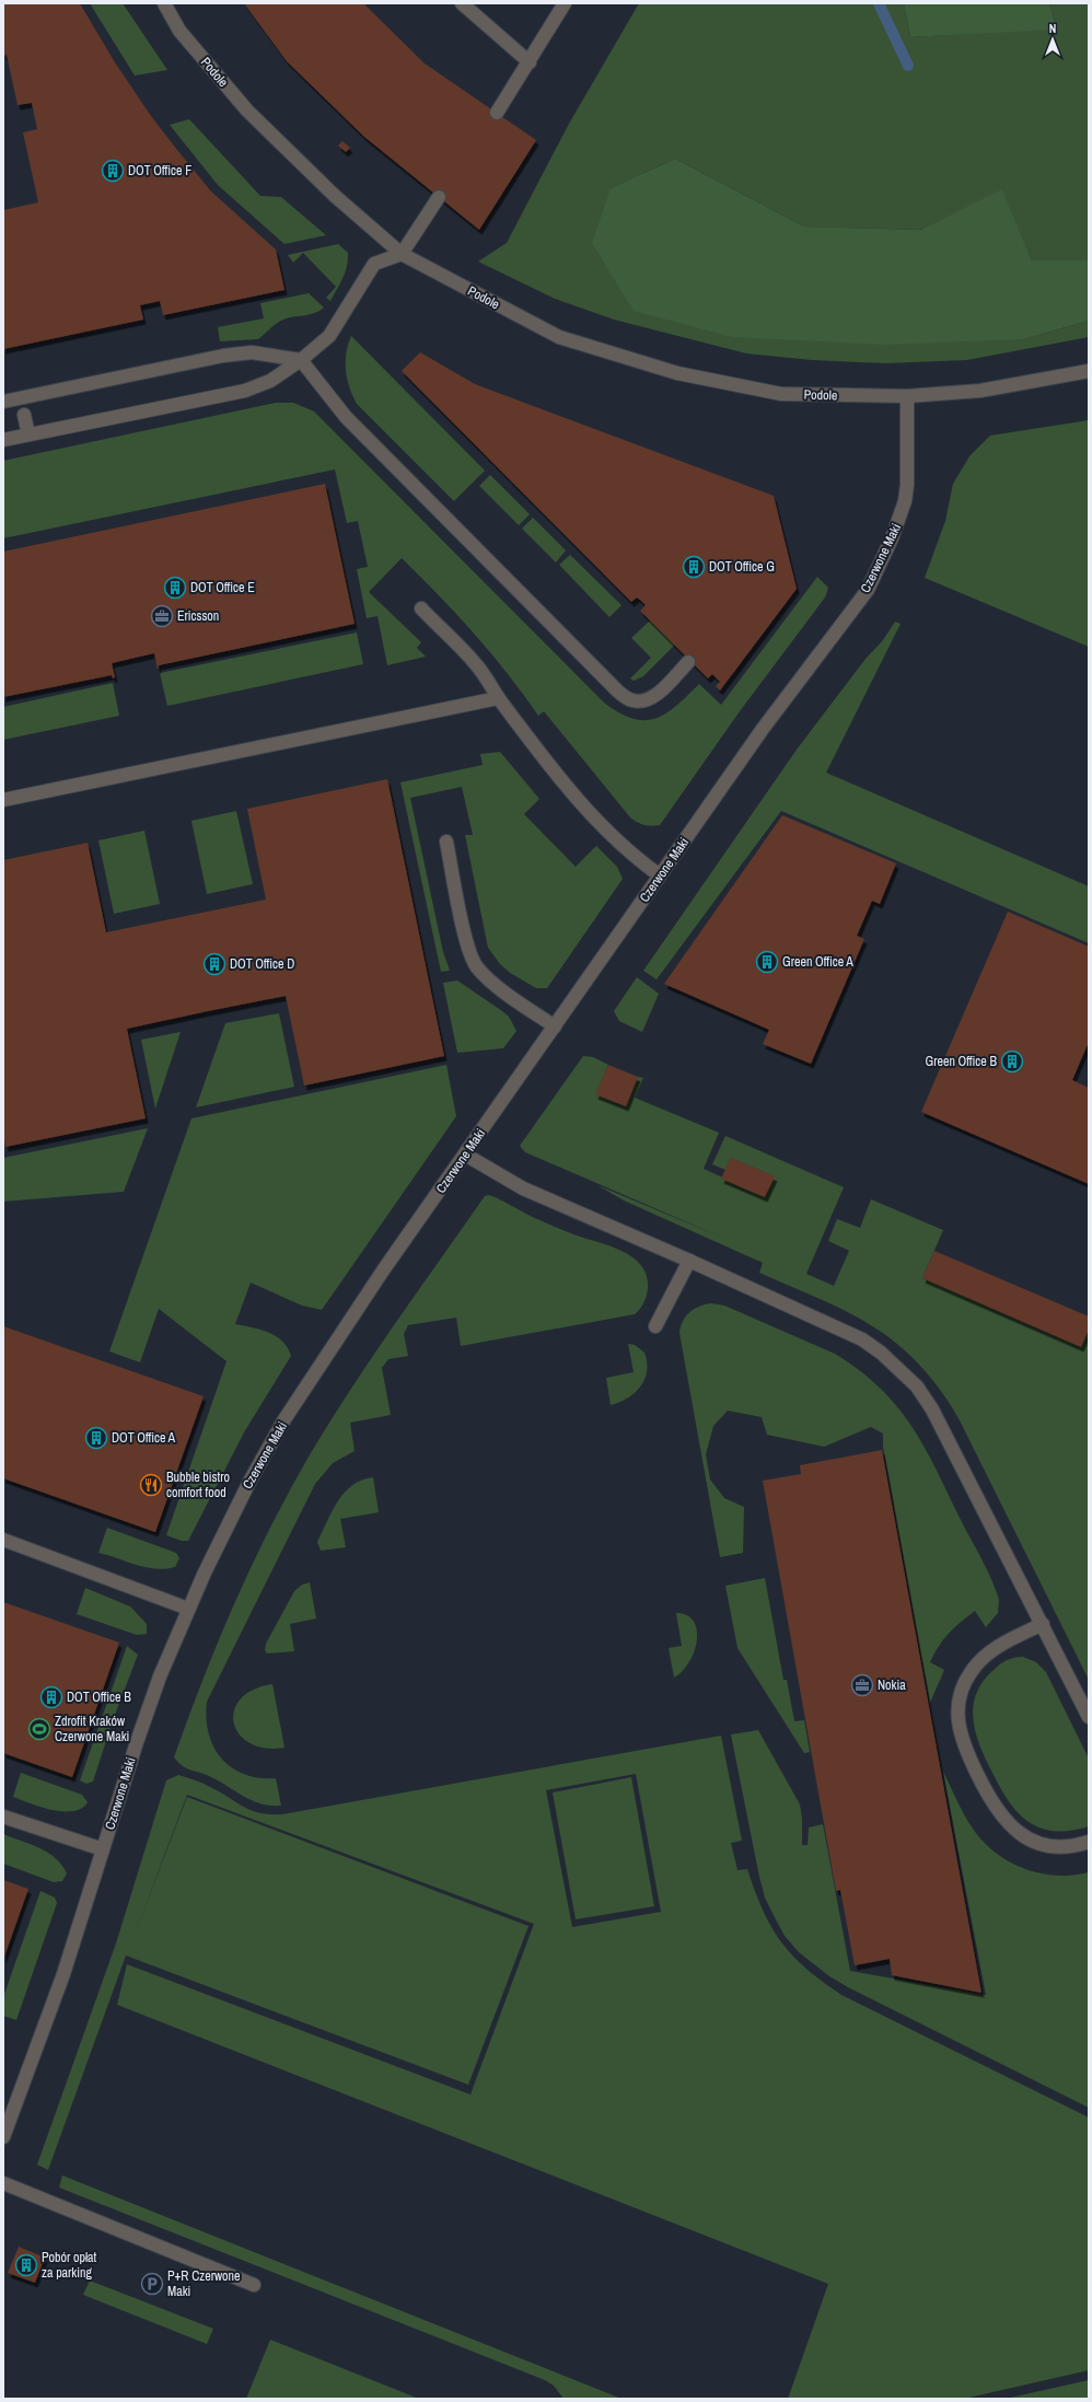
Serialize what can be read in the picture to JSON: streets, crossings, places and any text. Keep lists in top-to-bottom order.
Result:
{
  "streets": {
    "street": ["Podole", "Czerwone Maki"]
  },
  "crossings": [
    ["Podole", "Czerwone Maki"]
  ],
  "places": {
    "building": [
      "DOT Office F",
      "DOT Office G",
      "DOT Office E",
      "Green Office A",
      "DOT Office D",
      "Green Office B",
      "DOT Office A",
      "DOT Office B",
      "Pobór opłat za parking"
    ],
    "office": ["Ericsson", "Nokia"],
    "restaurant": ["Bubble bistro comfort food"],
    "sports": ["Zdrofit Kraków Czerwone Maki"],
    "parking": ["P+R Czerwone Maki"]
  },
  "north": "top"
}
